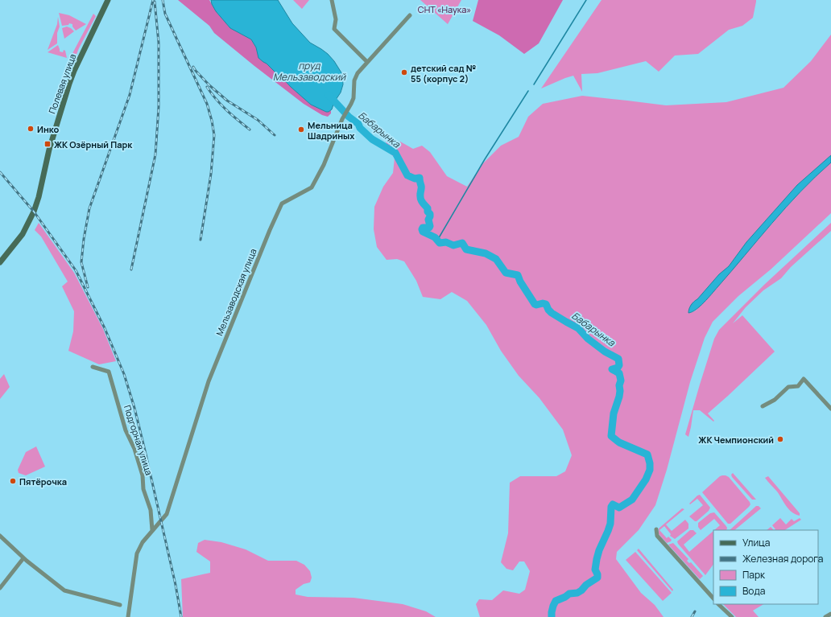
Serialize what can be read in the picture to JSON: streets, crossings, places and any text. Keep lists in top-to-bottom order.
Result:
{
  "streets": {
    "street": ["Полевая улица", "Мельзаводская улица", "Подгорная улица"]
  },
  "crossings": [
    ["Мельзаводская улица", "Подгорная улица"]
  ],
  "water": ["пруд Мельзаводский", "Бабарынка"],
  "parks": ["СНТ «Наука»"],
  "places": {
    "other": [
      "детский сад № 55 (корпус 2)",
      "Инко",
      "Мельница Шадриных",
      "ЖК Чемпионский",
      "Пятёрочка"
    ],
    "transit": ["ЖК Озёрный Парк"]
  },
  "legend": [
    "Улица",
    "Железная дорога",
    "Парк",
    "Вода"
  ]
}
